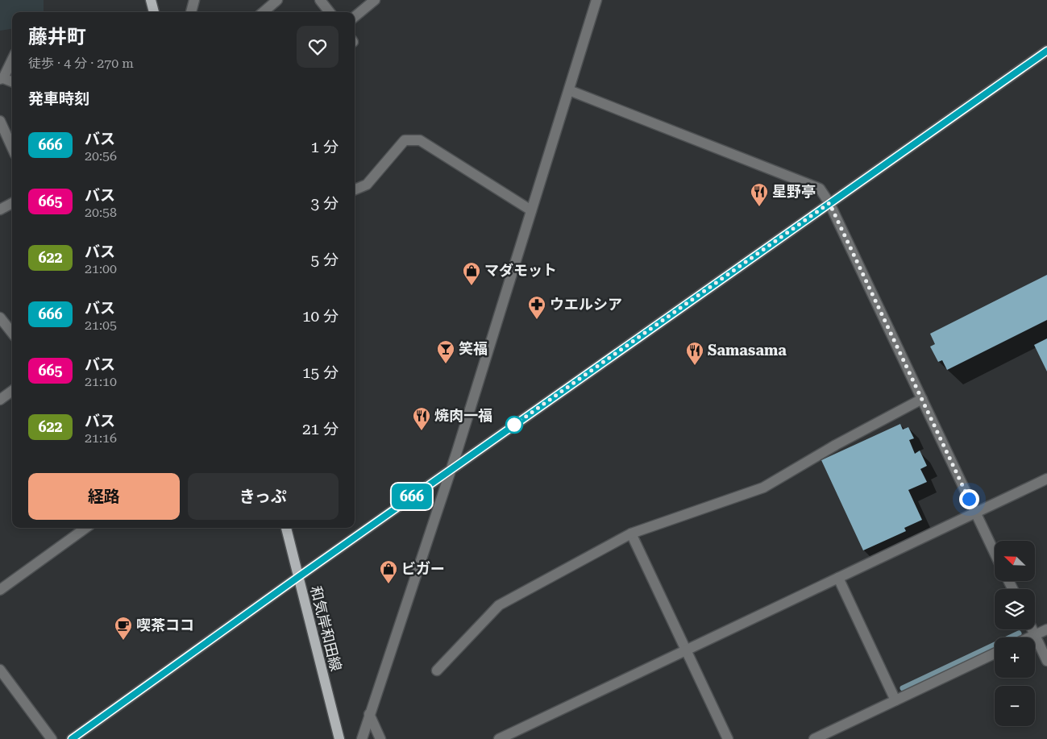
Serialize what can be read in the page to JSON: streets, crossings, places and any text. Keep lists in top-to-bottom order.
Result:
{
  "streets": {
    "main road": ["和気岸和田線"]
  },
  "places": {
    "restaurant": ["星野亭", "Samasama", "焼肉一福"],
    "shop": ["マダモット", "ビガー"],
    "pharmacy": ["ウエルシア"],
    "bar": ["笑福"],
    "cafe": ["喫茶ココ"]
  },
  "lines": ["bus line 666"],
  "north": "top left",
  "page": {
    "on_map": "666",
    "heading": [
      ["藤井町", "徒歩 · 4 分 · 270 m"],
      "発車時刻"
    ],
    "list": [
      {
        "mark": "666",
        "name": "バス",
        "note": "20:56",
        "value": "1 分"
      },
      {
        "mark": "665",
        "name": "バス",
        "note": "20:58",
        "value": "3 分"
      },
      {
        "mark": "622",
        "name": "バス",
        "note": "21:00",
        "value": "5 分"
      },
      {
        "mark": "666",
        "name": "バス",
        "note": "21:05",
        "value": "10 分"
      },
      {
        "mark": "665",
        "name": "バス",
        "note": "21:10",
        "value": "15 分"
      },
      {
        "mark": "622",
        "name": "バス",
        "note": "21:16",
        "value": "21 分"
      }
    ],
    "buttons": ["経路", "きっぷ"],
    "map_buttons": ["+", "−"]
  }
}
